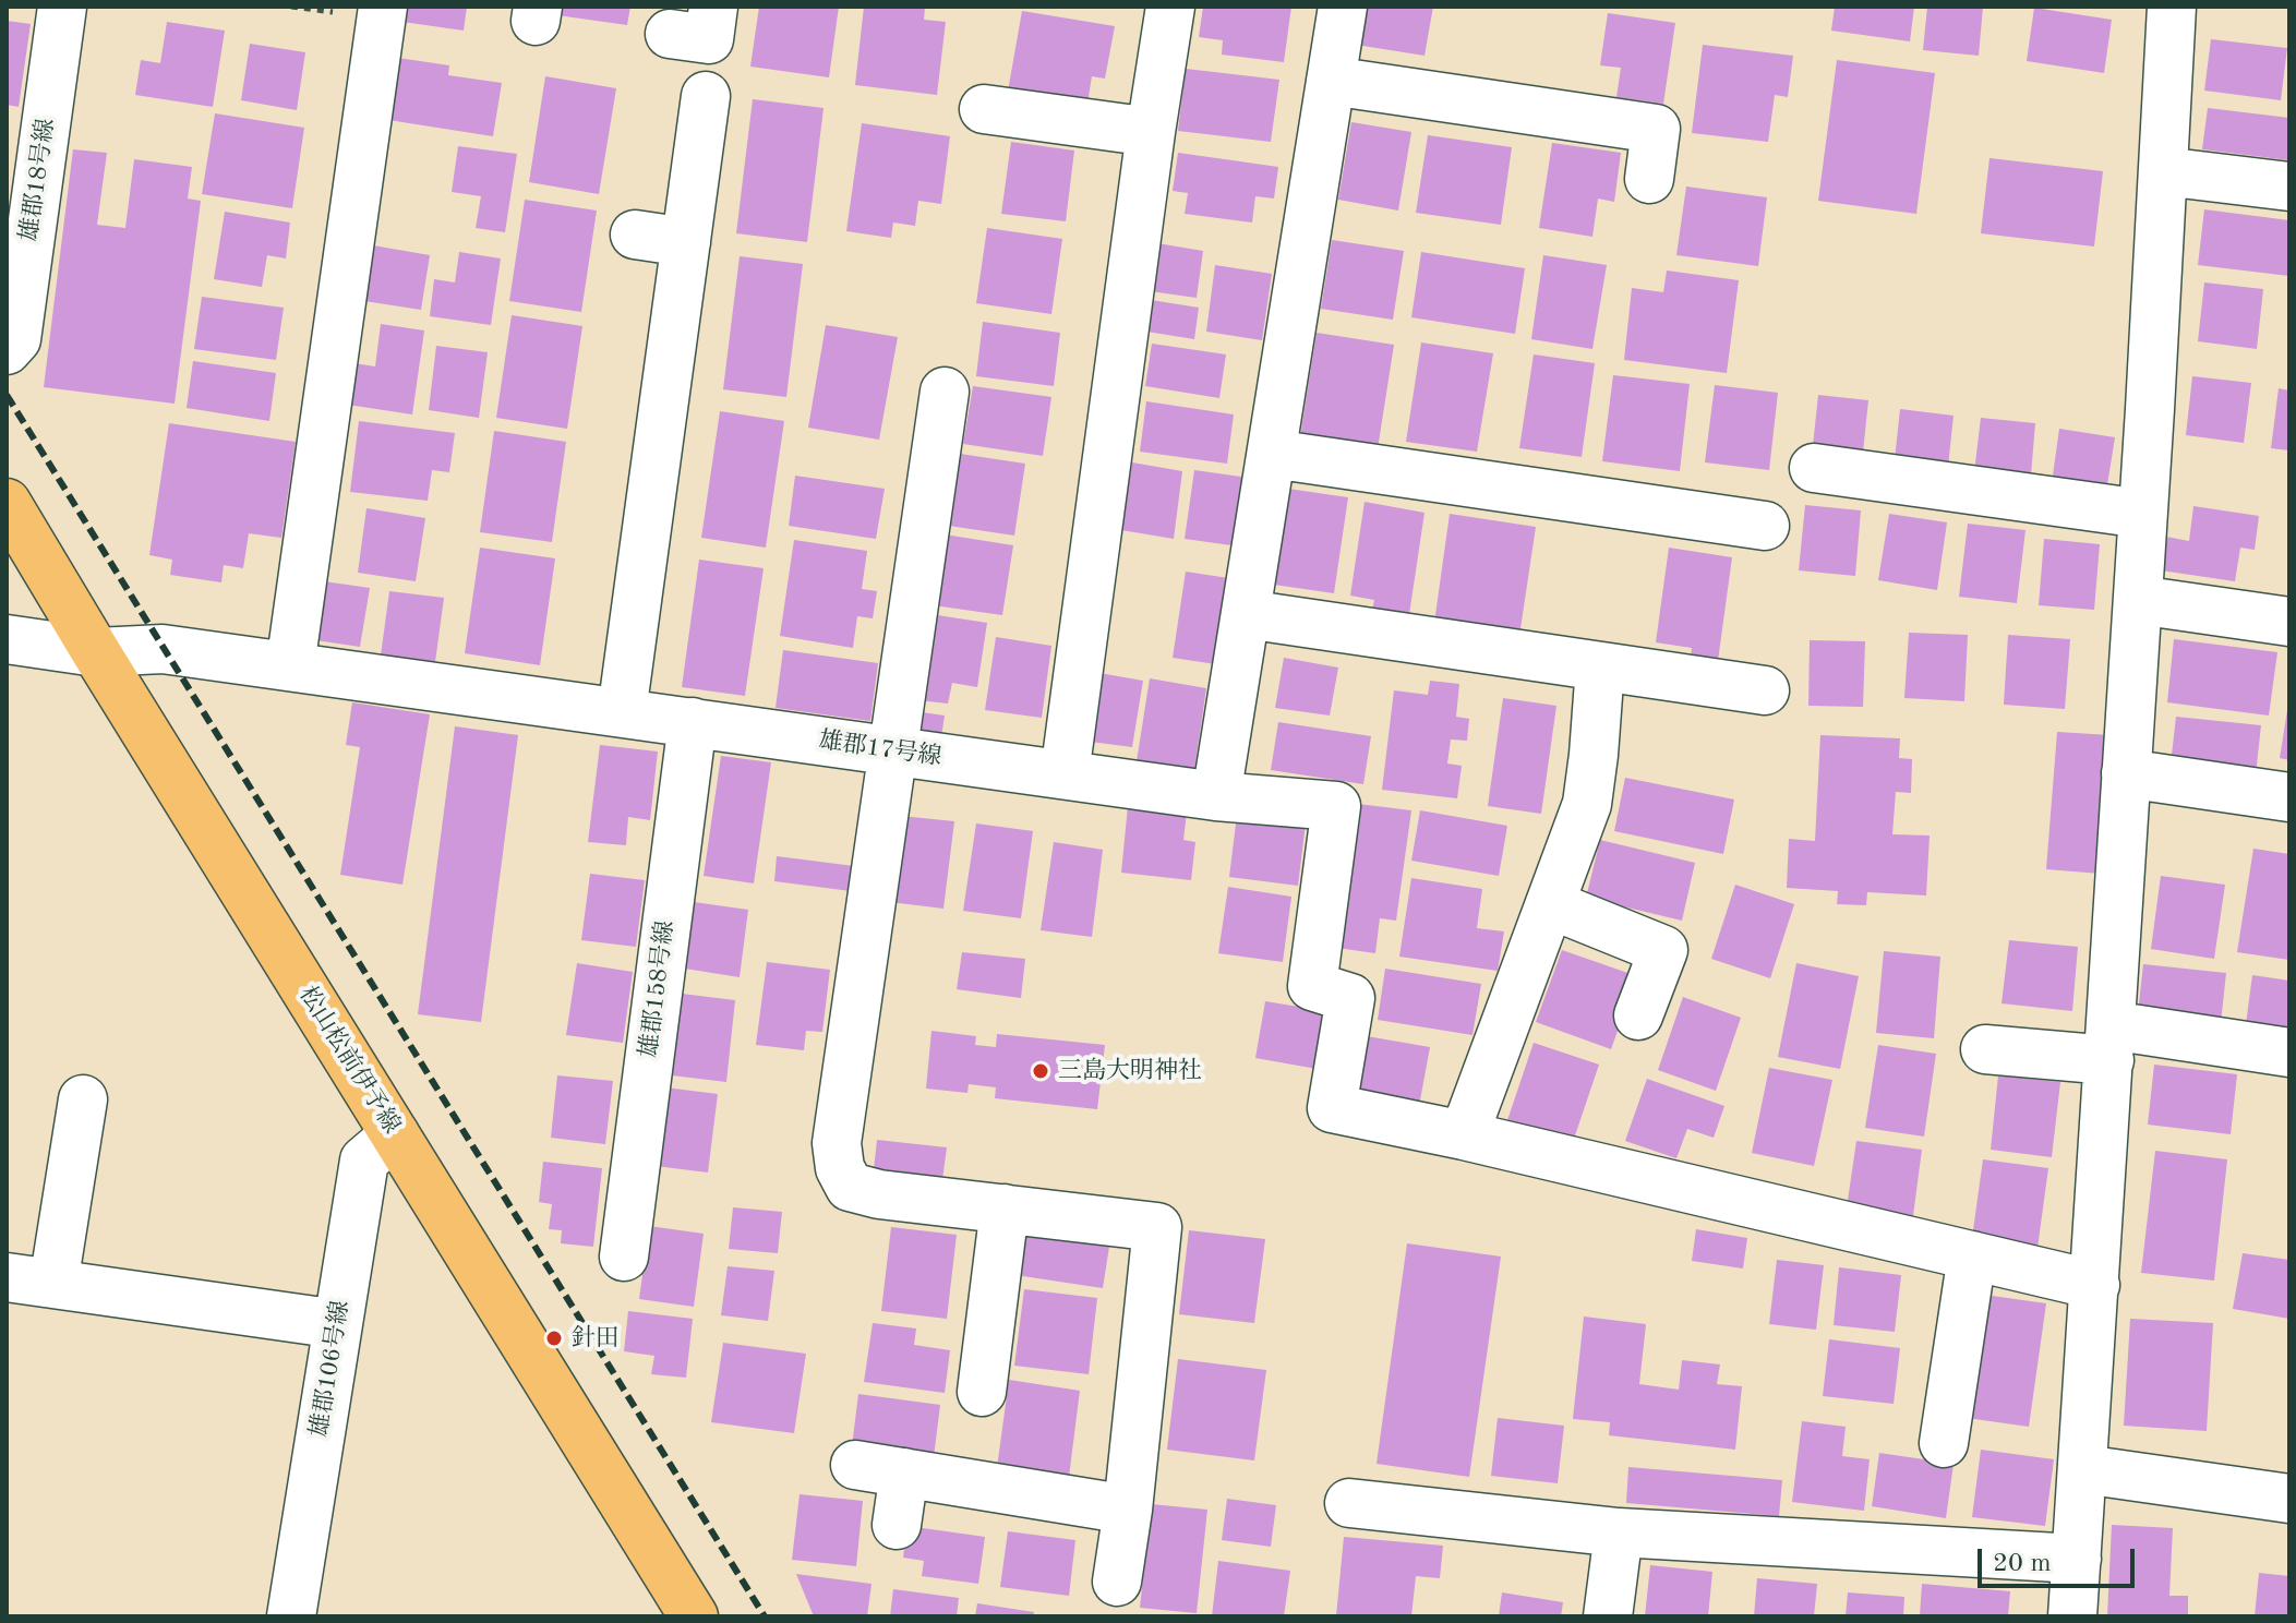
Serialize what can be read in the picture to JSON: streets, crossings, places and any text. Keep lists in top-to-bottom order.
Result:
{
  "streets": {
    "main road": ["松山松前伊予線"],
    "street": [
      "雄郡18号線",
      "雄郡17号線",
      "雄郡158号線",
      "雄郡106号線"
    ]
  },
  "crossings": [
    ["雄郡17号線", "雄郡158号線"],
    ["雄郡17号線", "松山松前伊予線"],
    ["松山松前伊予線", "雄郡106号線"]
  ],
  "places": ["三島大明神社", "針田"],
  "scale_bar": "20 m"
}
